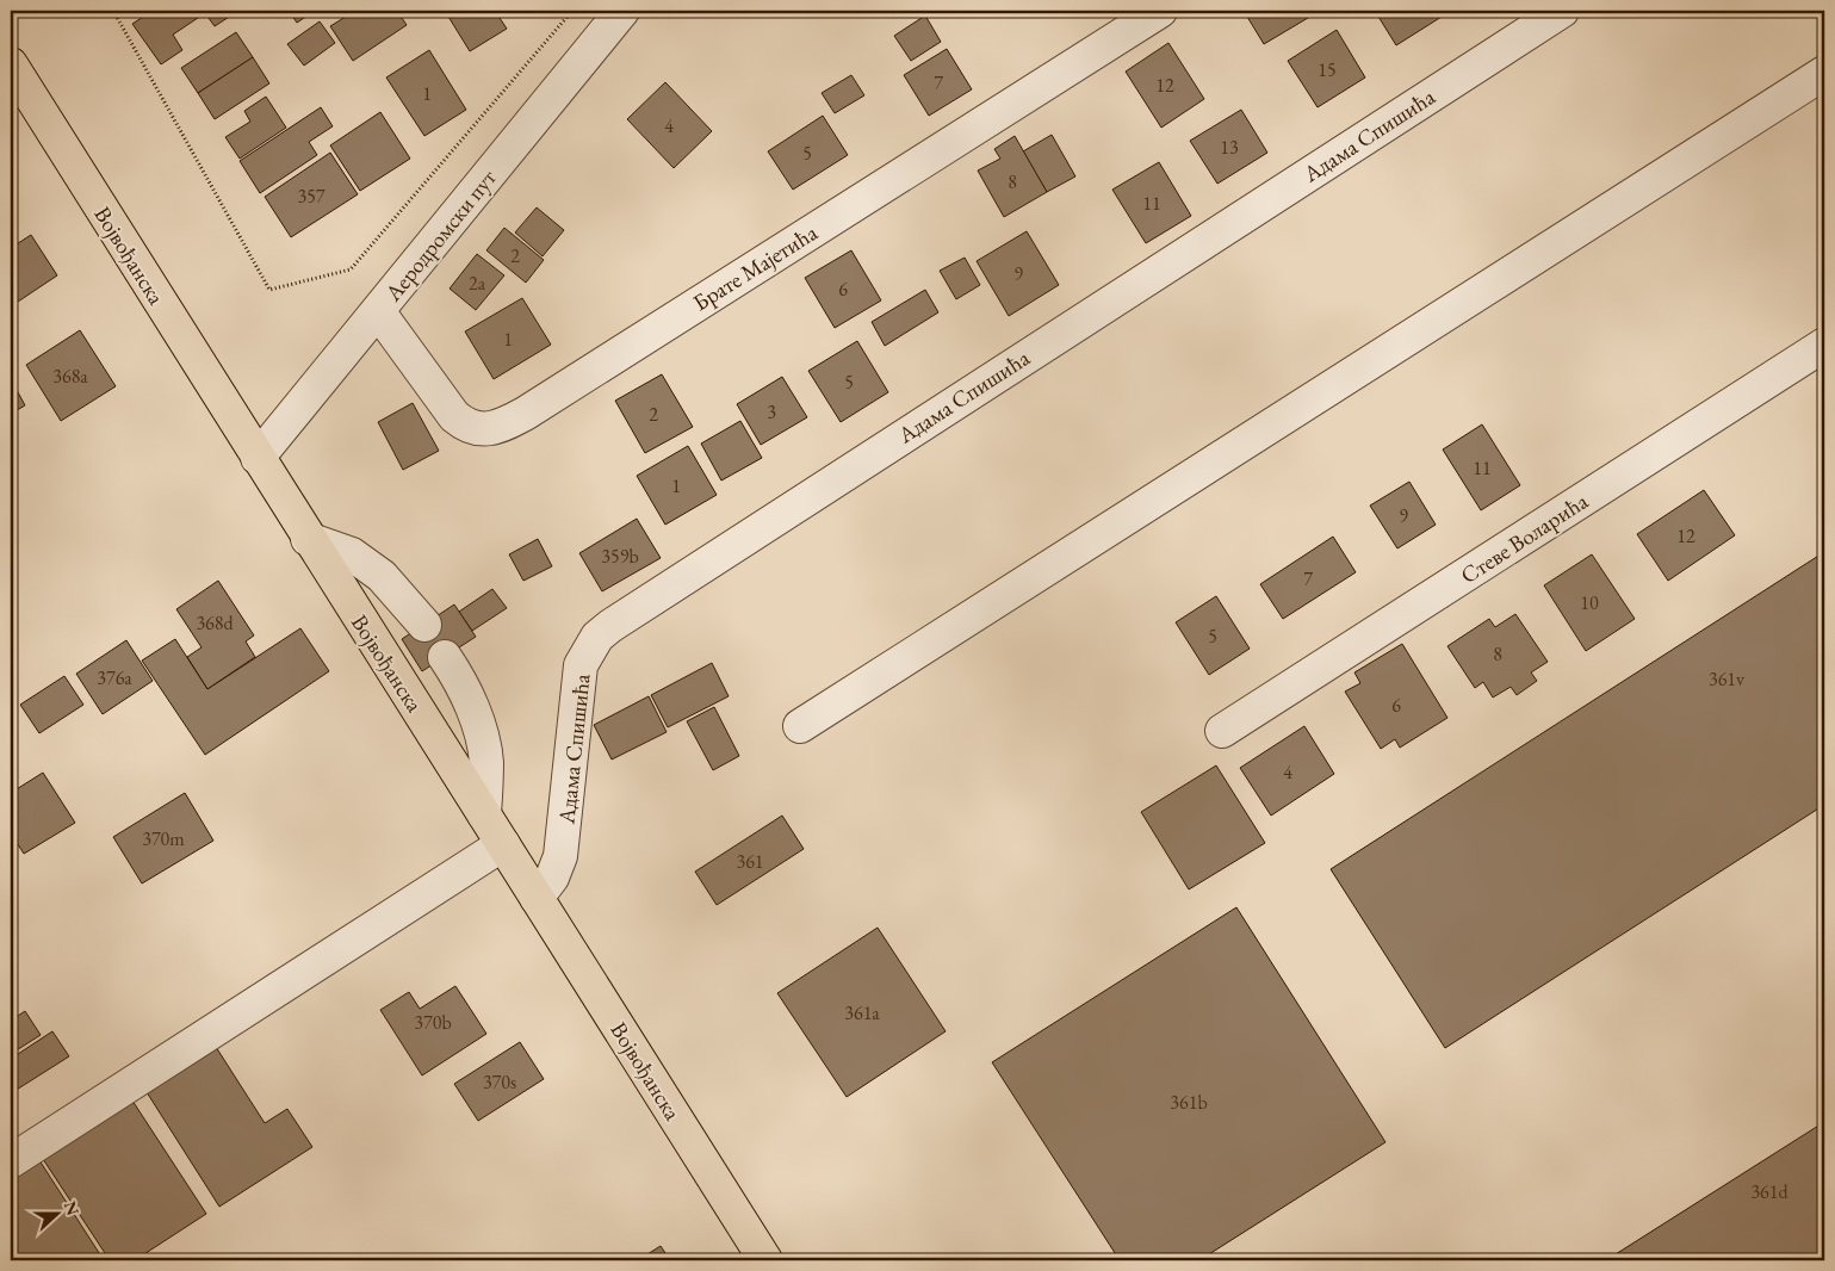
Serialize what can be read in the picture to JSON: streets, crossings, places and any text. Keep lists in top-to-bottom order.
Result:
{
  "streets": {
    "main road": ["Војвођанска"],
    "street": [
      "Адама Спишића",
      "Аеродромски пут",
      "Брате Мајетића",
      "Стеве Воларића"
    ]
  },
  "crossings": [
    ["Адама Спишића", "Војвођанска"],
    ["Аеродромски пут", "Војвођанска"],
    ["Аеродромски пут", "Брате Мајетића"]
  ],
  "house_numbers": [
    "15",
    "7",
    "12",
    "1",
    "4",
    "13",
    "5",
    "8",
    "357",
    "11",
    "2",
    "9",
    "2a",
    "6",
    "1",
    "368a",
    "5",
    "3",
    "2",
    "11",
    "1",
    "9",
    "12",
    "359b",
    "7",
    "10",
    "368d",
    "5",
    "8",
    "376a",
    "361v",
    "6",
    "4",
    "370m",
    "361",
    "361a",
    "370b",
    "370s",
    "361b",
    "361d"
  ],
  "north": "right"
}
